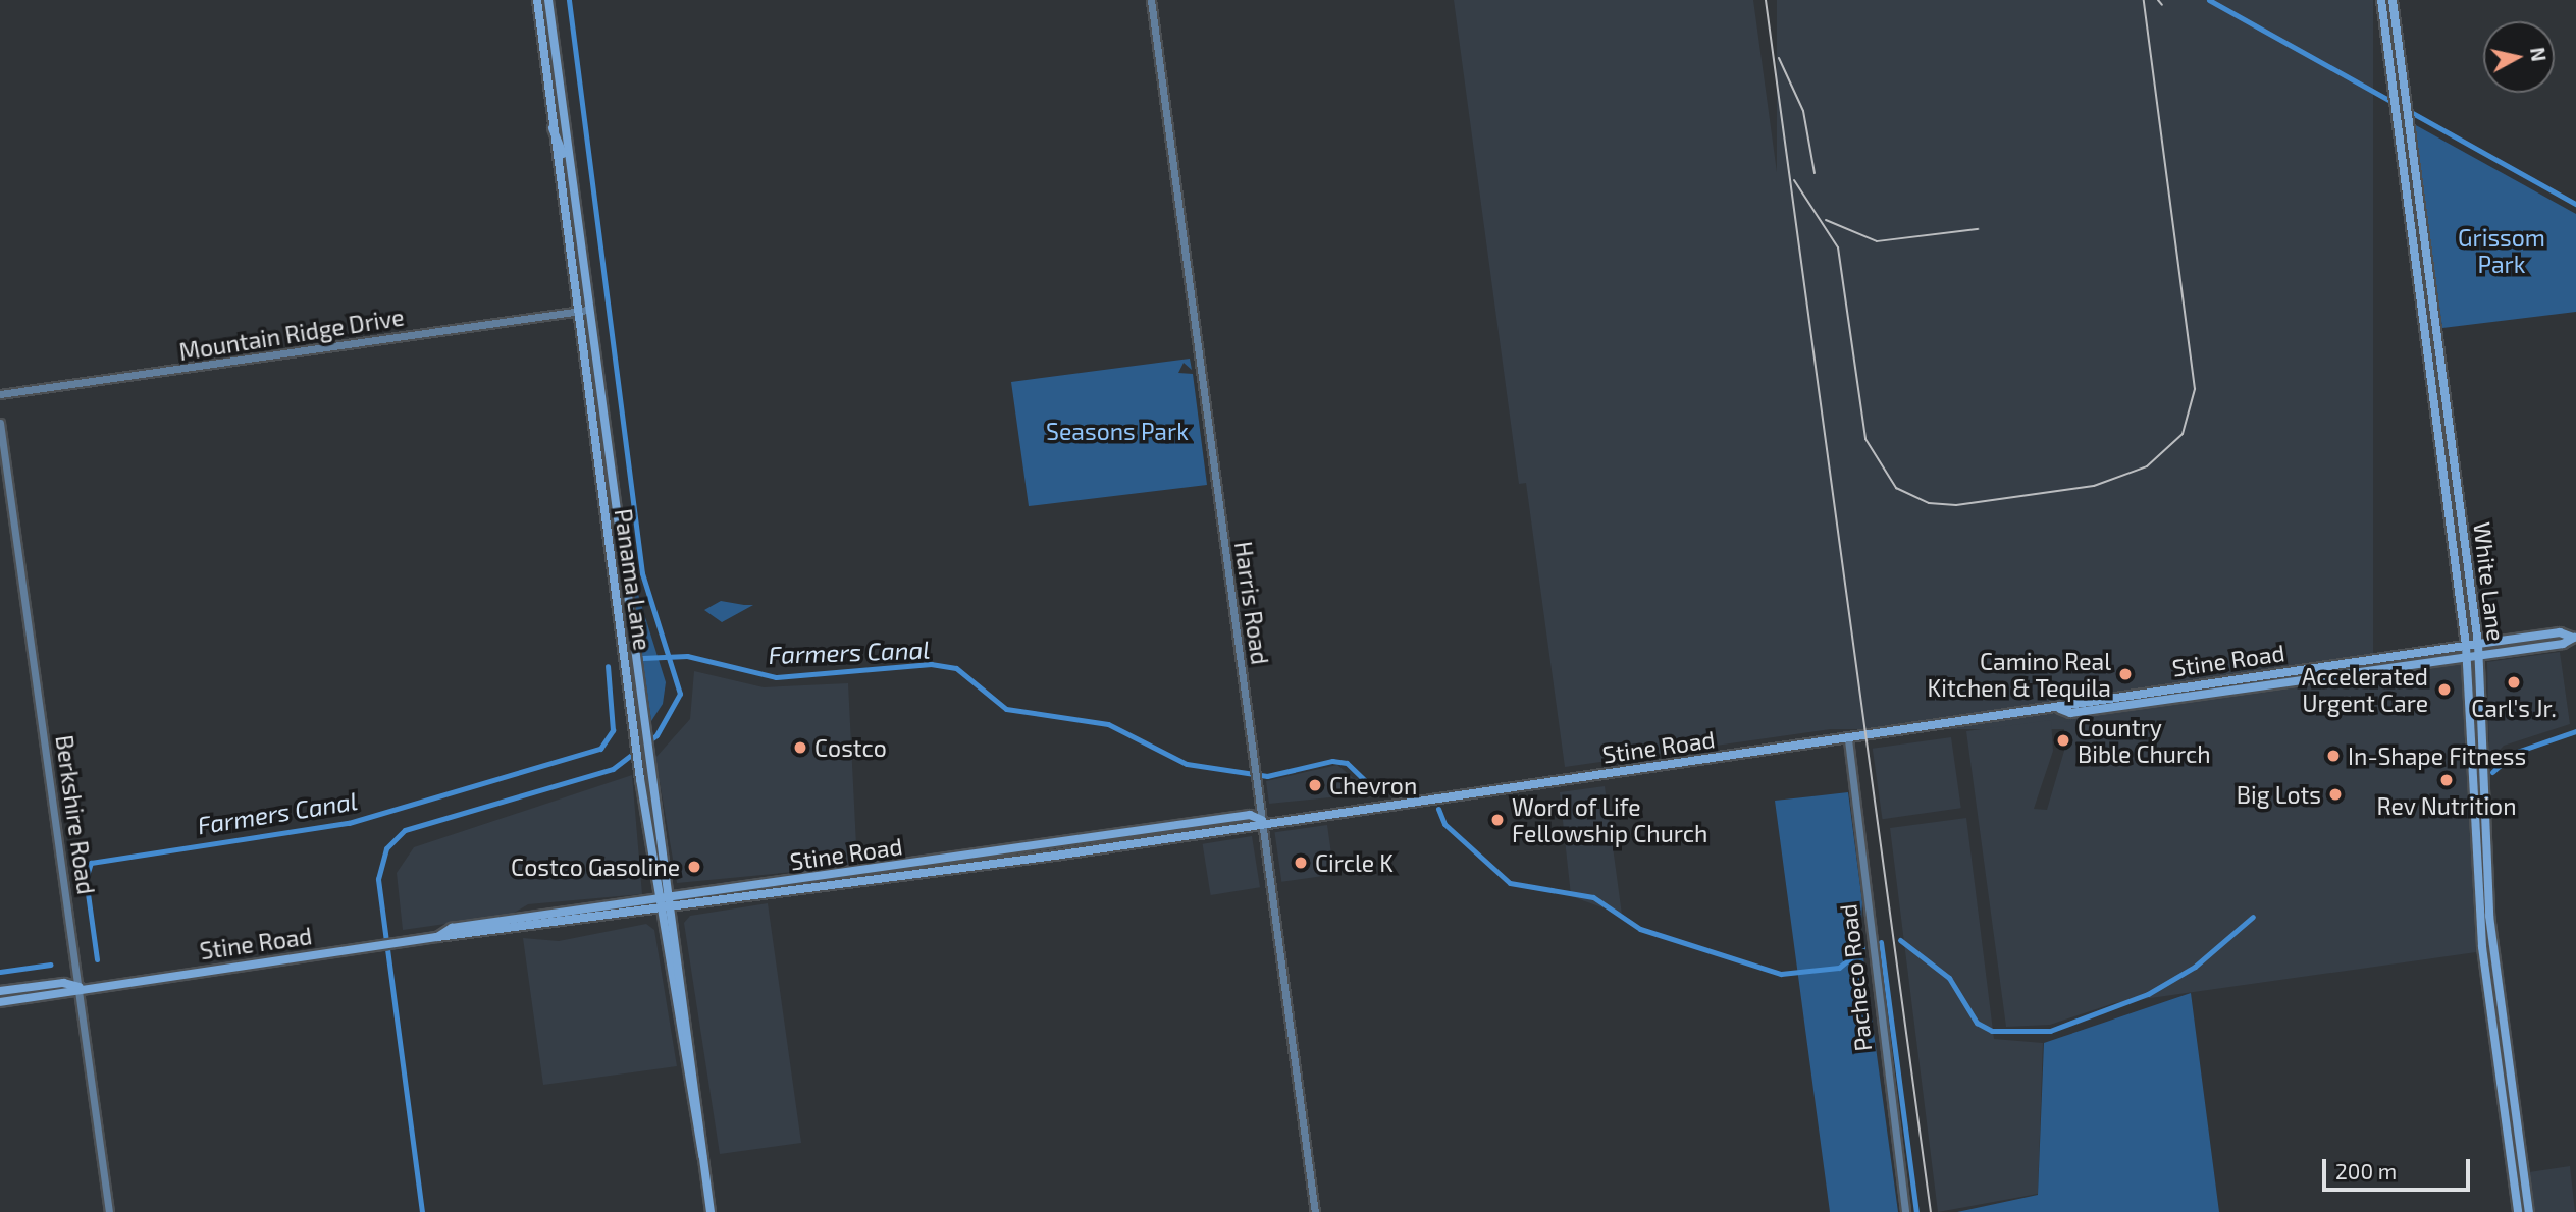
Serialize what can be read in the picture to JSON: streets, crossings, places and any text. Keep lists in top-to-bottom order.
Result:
{
  "streets": {
    "main road": ["Panama Lane", "White Lane", "Stine Road"],
    "street": [
      "Mountain Ridge Drive",
      "Harris Road",
      "Berkshire Road",
      "Pacheco Road"
    ]
  },
  "crossings": [
    ["Mountain Ridge Drive", "Panama Lane"],
    ["Panama Lane", "Stine Road"],
    ["White Lane", "Stine Road"],
    ["Harris Road", "Stine Road"],
    ["Stine Road", "Berkshire Road"],
    ["Stine Road", "Pacheco Road"]
  ],
  "water": ["Farmers Canal"],
  "parks": ["Grissom Park", "Seasons Park"],
  "places": [
    "Camino Real Kitchen & Tequila",
    "Carl's Jr.",
    "Accelerated Urgent Care",
    "Country Bible Church",
    "Costco",
    "In-Shape Fitness",
    "Rev Nutrition",
    "Chevron",
    "Big Lots",
    "Word of Life Fellowship Church",
    "Circle K",
    "Costco Gasoline"
  ],
  "scale_bar": "200 m",
  "north": "right"
}
